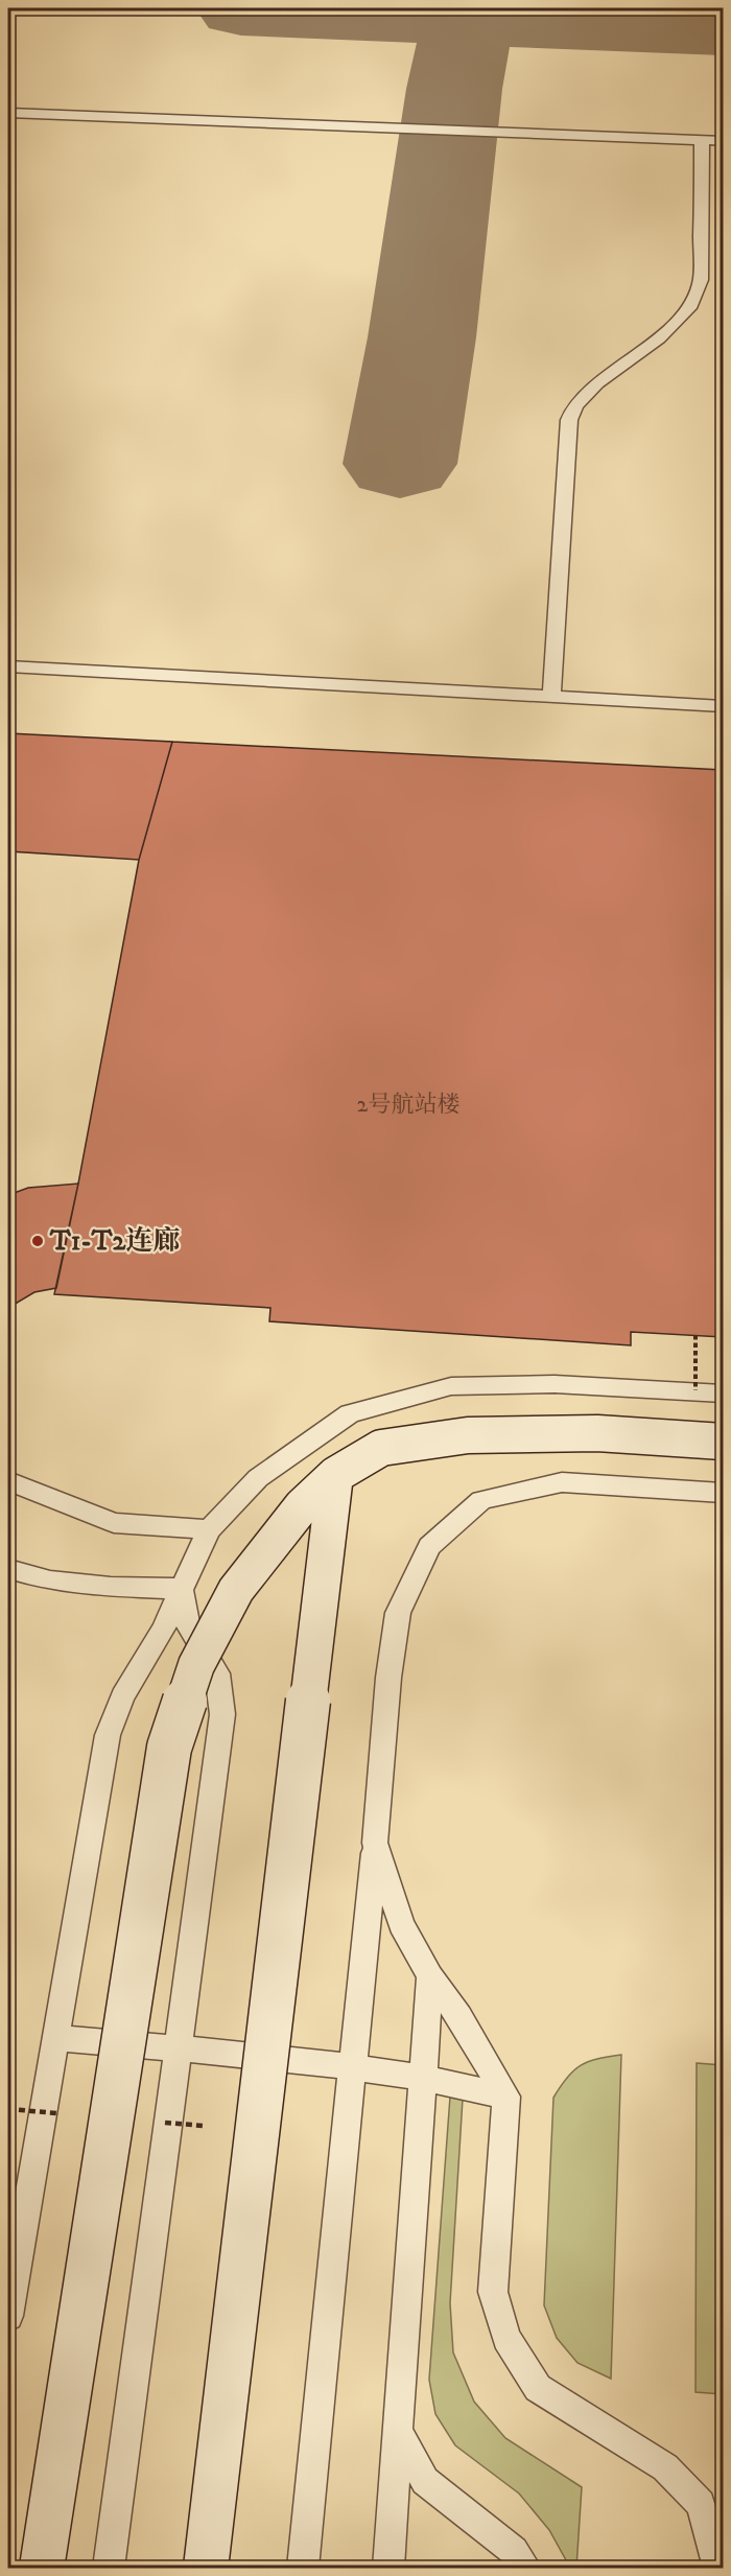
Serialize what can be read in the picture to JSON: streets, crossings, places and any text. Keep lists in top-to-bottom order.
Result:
{
  "places": ["T1-T2连廊"],
  "house_numbers": ["2号航站楼"]
}
